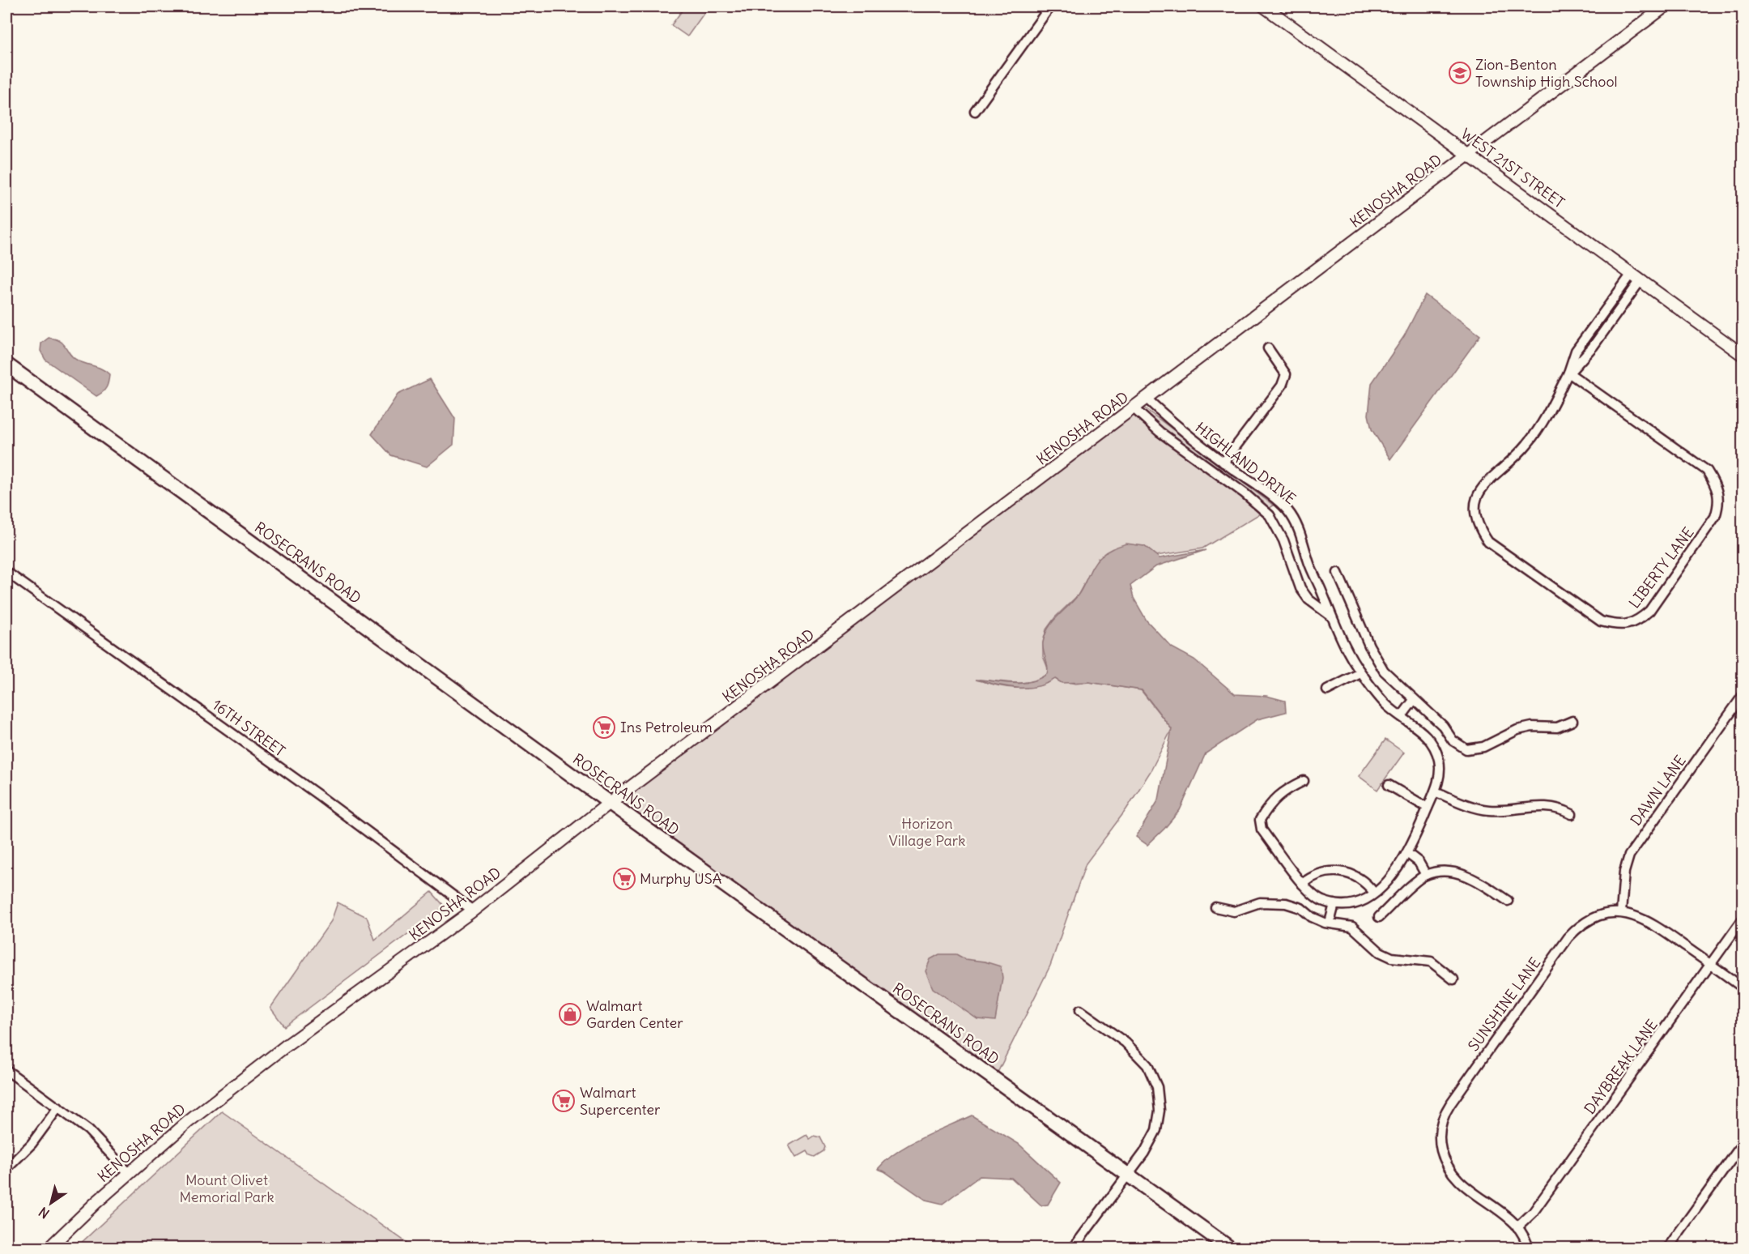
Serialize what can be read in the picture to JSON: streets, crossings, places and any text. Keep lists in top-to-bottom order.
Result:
{
  "streets": {
    "main road": ["ROSECRANS ROAD"],
    "street": [
      "WEST 21ST STREET",
      "KENOSHA ROAD",
      "HIGHLAND DRIVE",
      "LIBERTY LANE",
      "16TH STREET",
      "DAWN LANE",
      "SUNSHINE LANE",
      "DAYBREAK LANE"
    ]
  },
  "crossings": [
    ["WEST 21ST STREET", "KENOSHA ROAD"],
    ["WEST 21ST STREET", "LIBERTY LANE"],
    ["KENOSHA ROAD", "HIGHLAND DRIVE"],
    ["KENOSHA ROAD", "ROSECRANS ROAD"],
    ["KENOSHA ROAD", "16TH STREET"],
    ["DAWN LANE", "SUNSHINE LANE"],
    ["SUNSHINE LANE", "DAYBREAK LANE"]
  ],
  "parks": ["Horizon Village Park", "Mount Olivet Memorial Park"],
  "places": {
    "school or university": ["Zion-Benton Township High School"],
    "supermarket": ["Ins Petroleum", "Murphy USA", "Walmart Supercenter"],
    "shop": ["Walmart Garden Center"]
  },
  "north": "bottom left"
}
